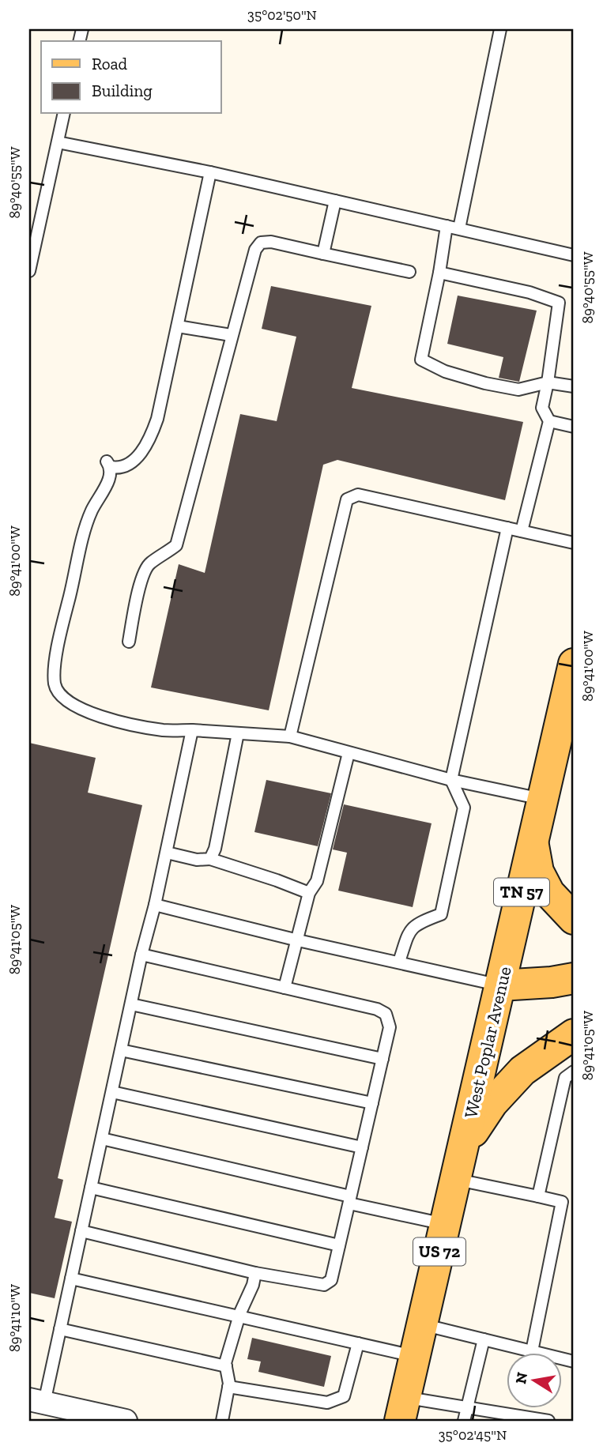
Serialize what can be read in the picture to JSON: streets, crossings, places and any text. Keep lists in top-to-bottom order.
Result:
{
  "streets": {
    "main road": ["TN 57", "West Poplar Avenue", "US 72"]
  },
  "crossings": [
    ["West Poplar Avenue", "US 72"]
  ],
  "legend": ["Road", "Building"],
  "north": "left",
  "coordinates": [
    "35°02'50\"N",
    "89°40'55\"W",
    "89°41'00\"W",
    "89°41'05\"W",
    "89°41'10\"W",
    "35°02'45\"N"
  ]
}
